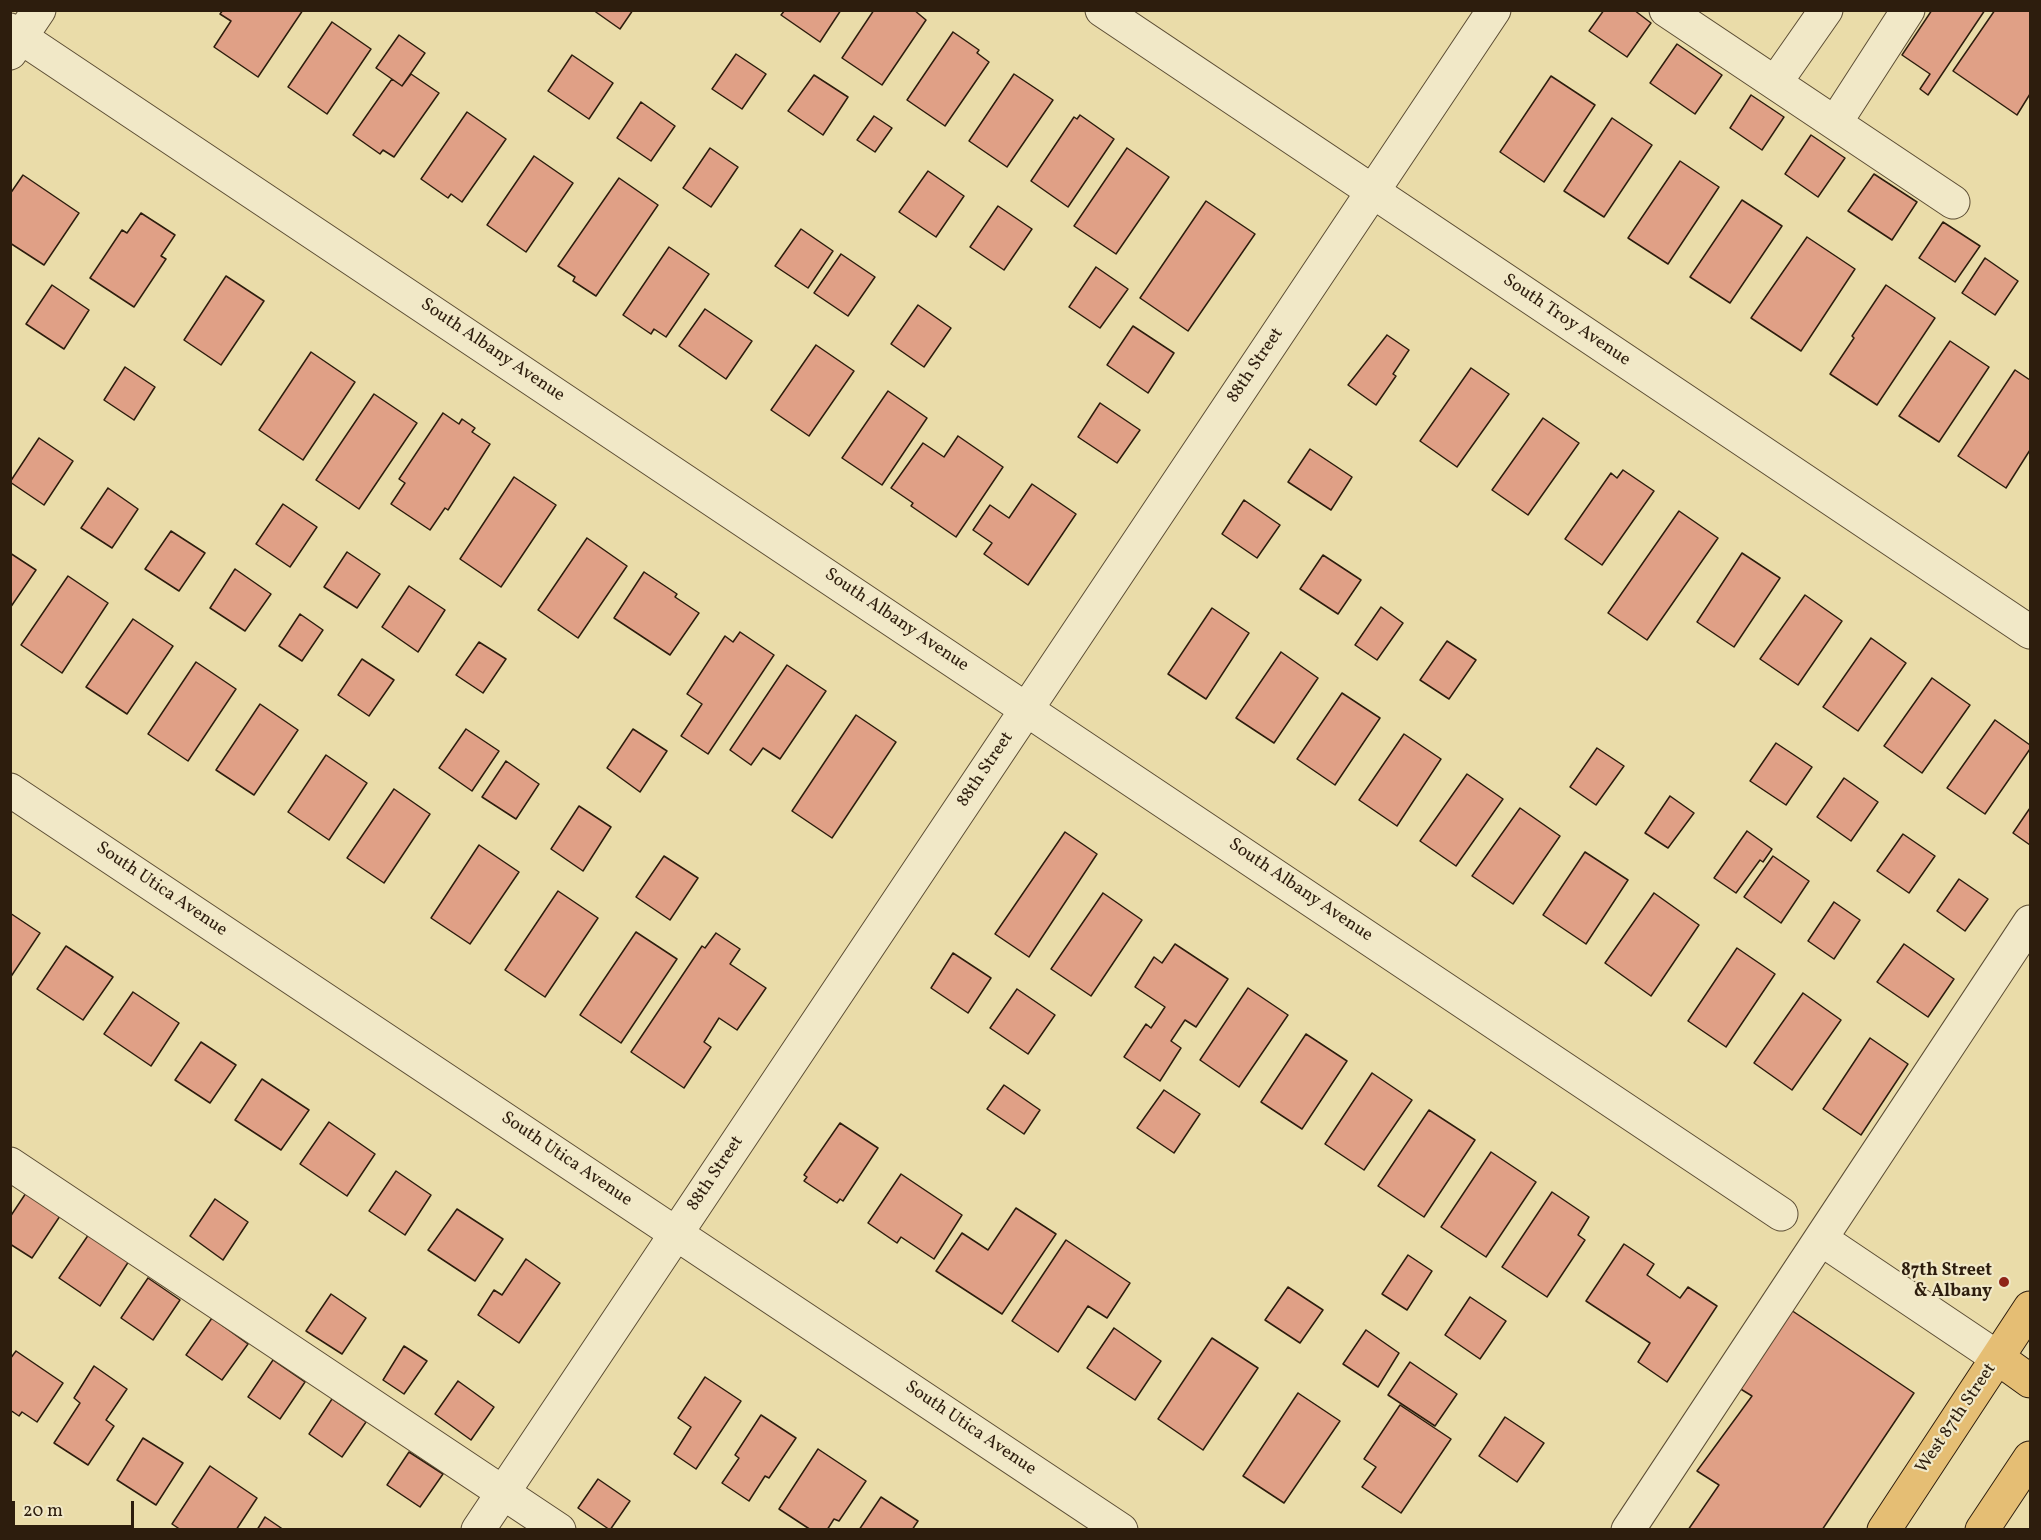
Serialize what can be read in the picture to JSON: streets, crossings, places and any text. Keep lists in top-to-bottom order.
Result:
{
  "streets": {
    "main road": ["West 87th Street"],
    "street": [
      "South Troy Avenue",
      "South Albany Avenue",
      "88th Street",
      "South Utica Avenue"
    ]
  },
  "crossings": [
    ["South Troy Avenue", "88th Street"],
    ["South Albany Avenue", "88th Street"],
    ["88th Street", "South Utica Avenue"]
  ],
  "places": ["87th Street & Albany"],
  "scale_bar": "20 m"
}
